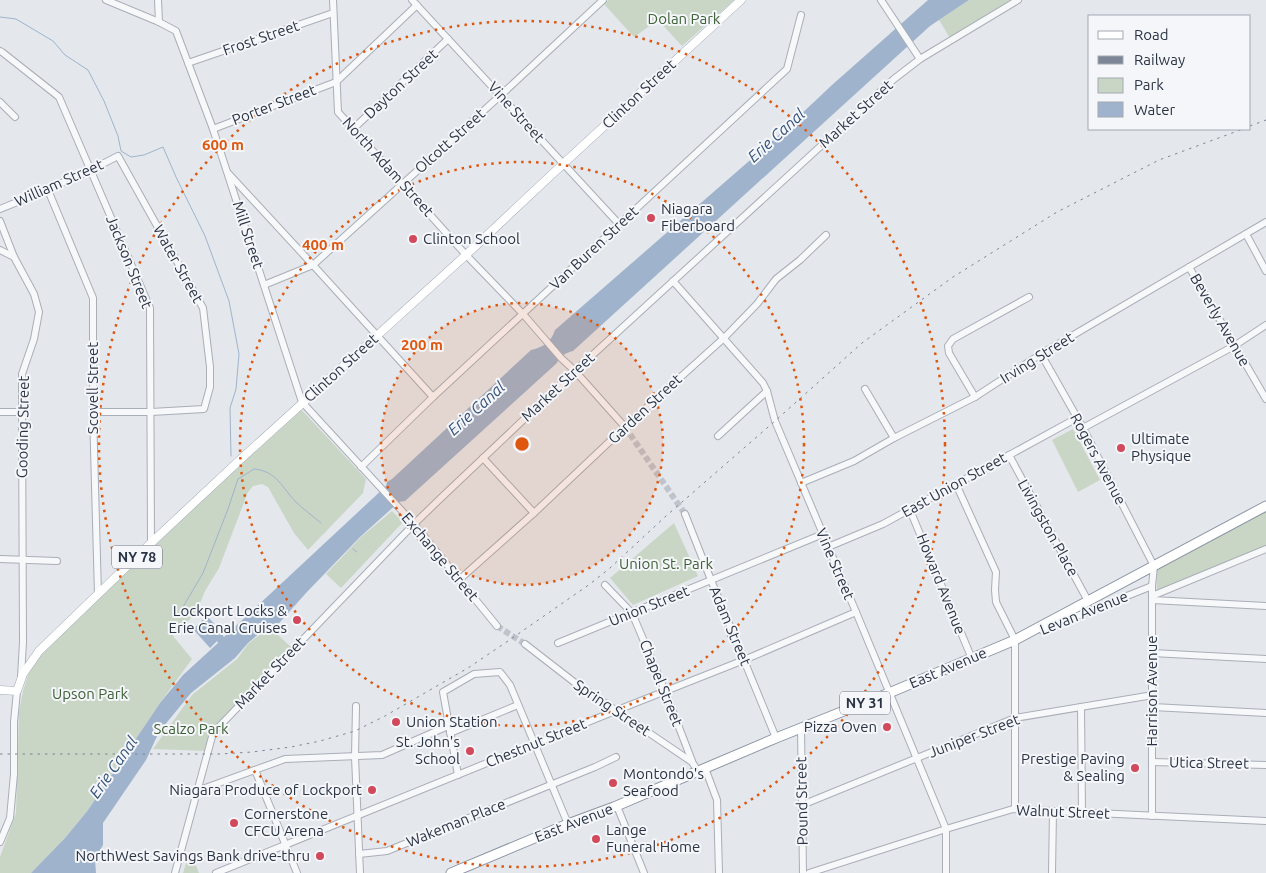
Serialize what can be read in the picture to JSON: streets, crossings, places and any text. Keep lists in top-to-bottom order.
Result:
{
  "streets": {
    "highway": ["East Avenue", "NY 31"],
    "main road": ["Clinton Street", "Gooding Street", "NY 78"],
    "street": [
      "Frost Street",
      "Dayton Street",
      "Porter Street",
      "Vine Street",
      "Market Street",
      "Olcott Street",
      "North Adam Street",
      "William Street",
      "Mill Street",
      "Van Buren Street",
      "Jackson Street",
      "Water Street",
      "Beverly Avenue",
      "Irving Street",
      "Scovell Street",
      "Garden Street",
      "Rogers Avenue",
      "East Union Street",
      "Livingston Place",
      "Exchange Street",
      "Howard Avenue",
      "Union Street",
      "Levan Avenue",
      "Adam Street",
      "Chapel Street",
      "Harrison Avenue",
      "Spring Street",
      "Juniper Street",
      "Chestnut Street",
      "Utica Street",
      "Pound Street",
      "Walnut Street",
      "Wakeman Place"
    ]
  },
  "crossings": [
    ["Frost Street", "North Adam Street"],
    ["Frost Street", "Mill Street"],
    ["Dayton Street", "Vine Street"],
    ["Dayton Street", "North Adam Street"],
    ["Clinton Street", "Vine Street"],
    ["Clinton Street", "North Adam Street"],
    ["Clinton Street", "Mill Street"],
    ["Clinton Street", "Jackson Street"],
    ["Clinton Street", "Scovell Street"],
    ["Clinton Street", "Gooding Street"],
    ["Porter Street", "North Adam Street"],
    ["Porter Street", "Mill Street"],
    ["Vine Street", "Market Street"],
    ["Vine Street", "Olcott Street"],
    ["Vine Street", "Van Buren Street"],
    ["Vine Street", "Irving Street"],
    ["Vine Street", "Garden Street"],
    ["Vine Street", "East Union Street"],
    ["Vine Street", "Union Street"],
    ["Vine Street", "East Avenue"],
    ["Vine Street", "Juniper Street"],
    ["Vine Street", "Chestnut Street"],
    ["Vine Street", "Walnut Street"],
    ["Market Street", "North Adam Street"],
    ["Market Street", "Exchange Street"],
    ["Olcott Street", "North Adam Street"],
    ["Olcott Street", "Mill Street"],
    ["North Adam Street", "Van Buren Street"],
    ["William Street", "Jackson Street"],
    ["William Street", "Water Street"],
    ["William Street", "Scovell Street"],
    ["Mill Street", "Van Buren Street"],
    ["Mill Street", "Exchange Street"],
    ["Jackson Street", "Water Street"],
    ["Beverly Avenue", "Irving Street"],
    ["Irving Street", "Rogers Avenue"],
    ["Garden Street", "Exchange Street"],
    ["Rogers Avenue", "East Union Street"],
    ["Rogers Avenue", "East Avenue"],
    ["Rogers Avenue", "Harrison Avenue"],
    ["East Union Street", "Livingston Place"],
    ["East Union Street", "Howard Avenue"],
    ["Livingston Place", "East Avenue"],
    ["Howard Avenue", "East Avenue"],
    ["Union Street", "Adam Street"],
    ["Union Street", "Chapel Street"],
    ["Levan Avenue", "East Avenue"],
    ["Levan Avenue", "Harrison Avenue"],
    ["Adam Street", "East Avenue"],
    ["Adam Street", "Chestnut Street"],
    ["East Avenue", "Harrison Avenue"],
    ["East Avenue", "Spring Street"],
    ["East Avenue", "Pound Street"],
    ["Chapel Street", "Spring Street"],
    ["Chapel Street", "Chestnut Street"],
    ["Harrison Avenue", "Juniper Street"],
    ["Harrison Avenue", "Utica Street"],
    ["Harrison Avenue", "Walnut Street"],
    ["Spring Street", "Chestnut Street"],
    ["Juniper Street", "Pound Street"]
  ],
  "water": ["Erie Canal"],
  "parks": [
    "Dolan Park",
    "Union St. Park",
    "Upson Park",
    "Scalzo Park"
  ],
  "places": [
    "Niagara Fiberboard",
    "Clinton School",
    "Ultimate Physique",
    "Lockport Locks & Erie Canal Cruises",
    "Union Station",
    "Pizza Oven",
    "St. John's School",
    "Prestige Paving & Sealing",
    "Montondo's Seafood",
    "Niagara Produce of Lockport",
    "Cornerstone CFCU Arena",
    "Lange Funeral Home",
    "NorthWest Savings Bank drive-thru"
  ],
  "legend": [
    "Road",
    "Railway",
    "Park",
    "Water"
  ],
  "rings": ["600 m", "400 m", "200 m"]
}
